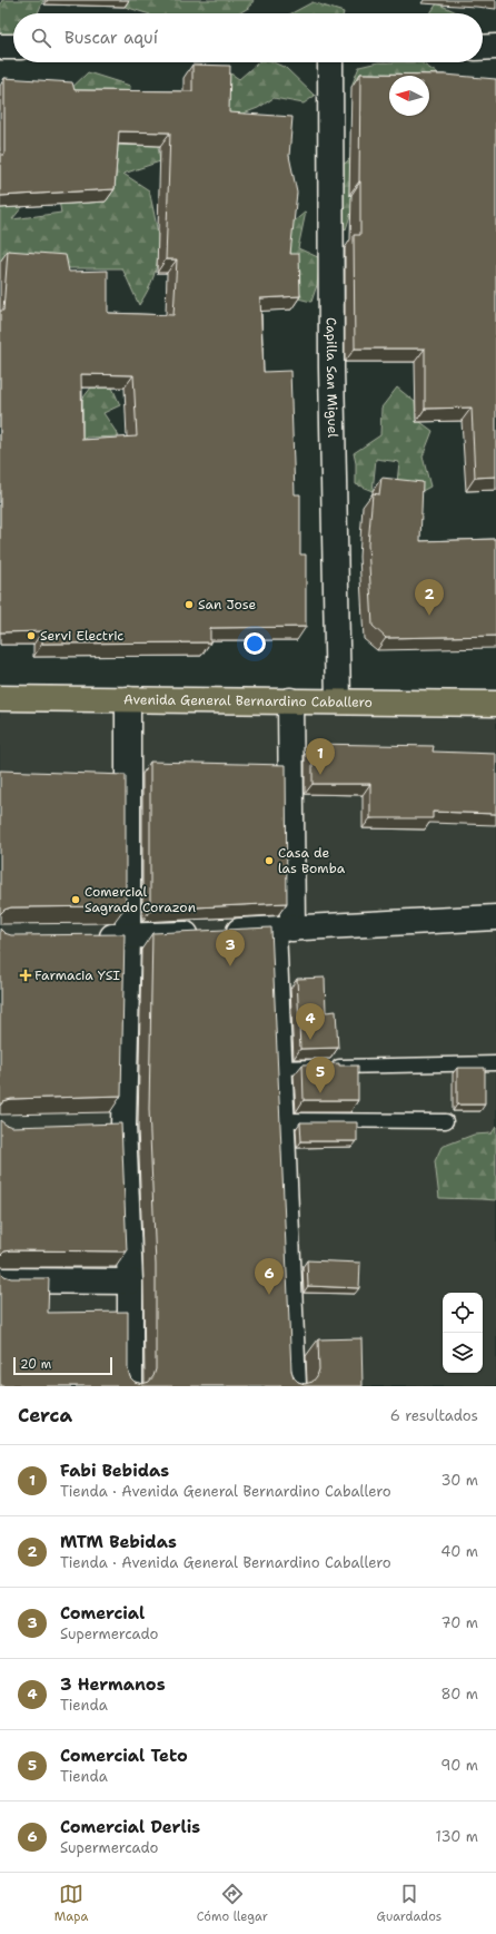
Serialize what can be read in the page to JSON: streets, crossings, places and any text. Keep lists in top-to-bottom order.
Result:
{
  "streets": {
    "main road": ["Avenida General Bernardino Caballero"],
    "street": ["Capilla San Miguel"]
  },
  "crossings": [
    ["Capilla San Miguel", "Avenida General Bernardino Caballero"]
  ],
  "places": {
    "other": [
      "San Jose",
      "Servi Electric",
      "Casa de las Bomba",
      "Comercial Sagrado Corazon"
    ],
    "health": ["Farmacia YSI"]
  },
  "scale_bar": "20 m",
  "north": "left",
  "page": {
    "search": "Buscar aquí",
    "pins": [
      "2",
      "1",
      "3",
      "4",
      "5",
      "6"
    ],
    "scale": "20 m",
    "heading": ["Cerca", "6 resultados"],
    "list": [
      {
        "mark": "1",
        "name": "Fabi Bebidas",
        "note": "Tienda · Avenida General Bernardino Caballero",
        "value": "30 m"
      },
      {
        "mark": "2",
        "name": "MTM Bebidas",
        "note": "Tienda · Avenida General Bernardino Caballero",
        "value": "40 m"
      },
      {
        "mark": "3",
        "name": "Comercial",
        "note": "Supermercado",
        "value": "70 m"
      },
      {
        "mark": "4",
        "name": "3 Hermanos",
        "note": "Tienda",
        "value": "80 m"
      },
      {
        "mark": "5",
        "name": "Comercial Teto",
        "note": "Tienda",
        "value": "90 m"
      },
      {
        "mark": "6",
        "name": "Comercial Derlis",
        "note": "Supermercado",
        "value": "130 m"
      }
    ],
    "nav": ["Mapa", "Cómo llegar", "Guardados"]
  }
}
